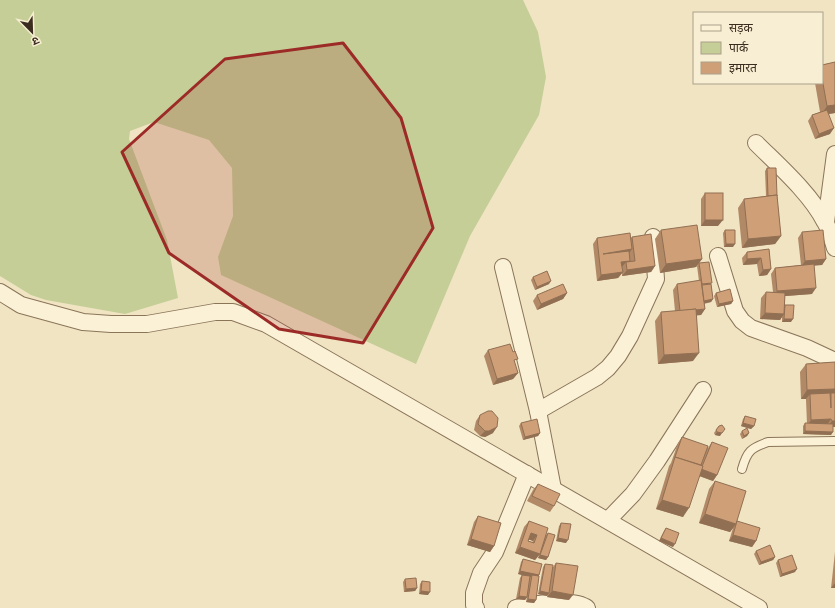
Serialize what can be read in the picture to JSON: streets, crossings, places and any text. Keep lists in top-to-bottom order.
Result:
{
  "legend": ["सड़क", "पार्क", "इमारत"],
  "north": "bottom right"
}
